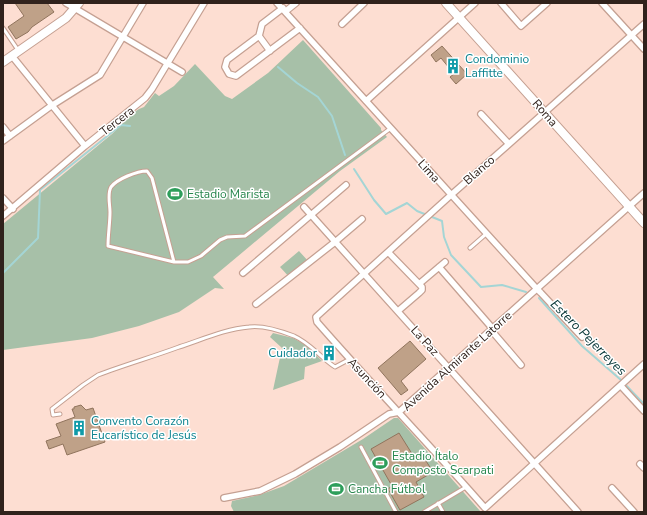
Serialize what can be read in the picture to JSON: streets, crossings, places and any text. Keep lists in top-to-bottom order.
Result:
{
  "streets": {
    "street": [
      "Roma",
      "Tercera",
      "Blanco",
      "Lima",
      "La Paz",
      "Avenida Almirante Latorre",
      "Asunción"
    ]
  },
  "crossings": [
    ["Roma", "Blanco"],
    ["Roma", "Avenida Almirante Latorre"],
    ["Blanco", "Lima"],
    ["Blanco", "La Paz"],
    ["Blanco", "Asunción"],
    ["Lima", "Avenida Almirante Latorre"],
    ["La Paz", "Avenida Almirante Latorre"],
    ["La Paz", "Asunción"],
    ["Avenida Almirante Latorre", "Asunción"]
  ],
  "water": ["Estero Pejerreyes"],
  "places": {
    "building": ["Condominio Laffitte", "Cuidador", "Convento Corazón Eucarístico de Jesús"],
    "sports": ["Estadio Marista", "Estadio Ítalo Composto Scarpati", "Cancha Fútbol"]
  }
}
